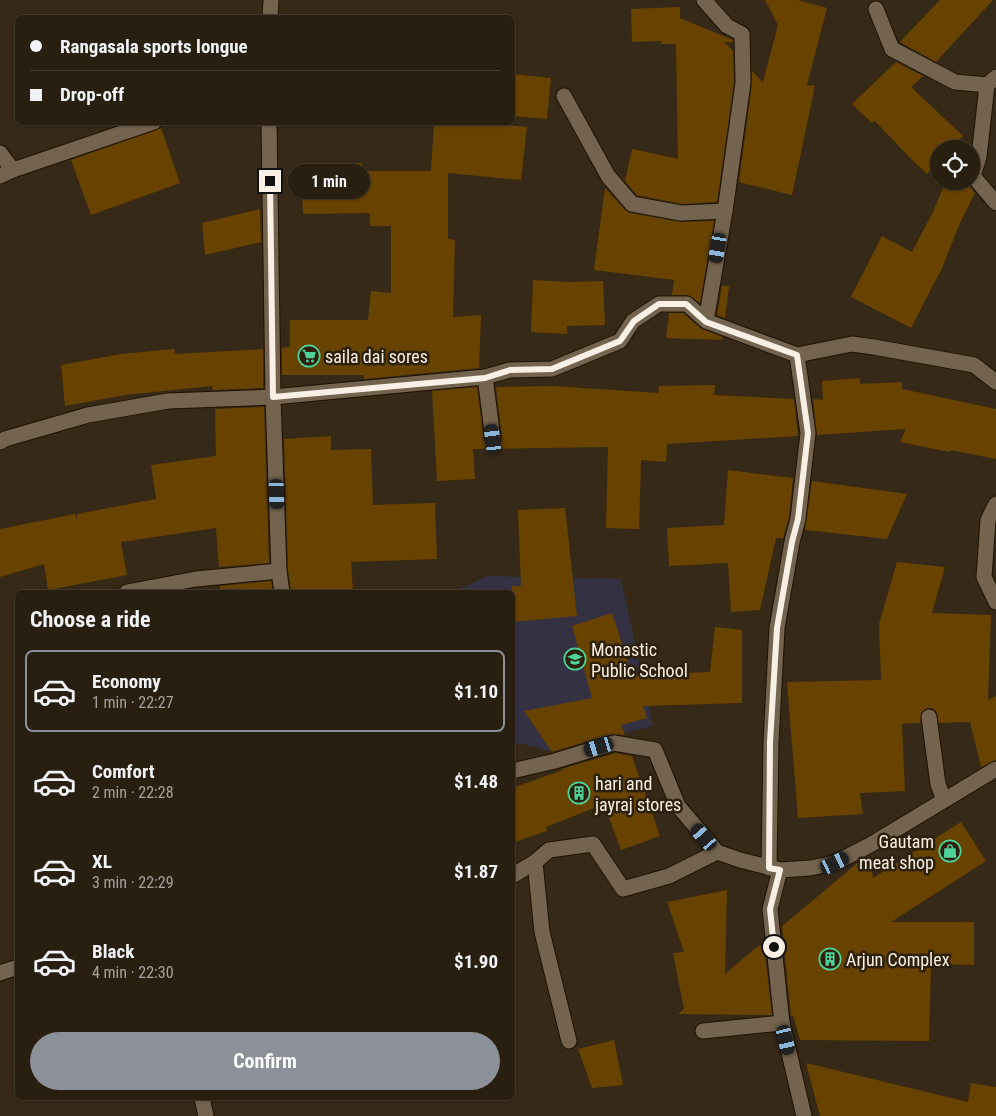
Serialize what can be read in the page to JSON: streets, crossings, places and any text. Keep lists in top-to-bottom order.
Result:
{
  "places": {
    "supermarket": ["saila dai sores"],
    "school or university": ["Monastic Public School"],
    "building": ["hari and jayraj stores", "Arjun Complex"],
    "shop": ["Gautam meat shop"]
  },
  "page": {
    "banner": ["Rangasala sports longue", "Drop-off"],
    "bubble": "1 min",
    "heading": "Choose a ride",
    "list": [
      {
        "name": "Economy",
        "note": "1 min · 22:27",
        "value": "$1.10"
      },
      {
        "name": "Comfort",
        "note": "2 min · 22:28",
        "value": "$1.48"
      },
      {
        "name": "XL",
        "note": "3 min · 22:29",
        "value": "$1.87"
      },
      {
        "name": "Black",
        "note": "4 min · 22:30",
        "value": "$1.90"
      }
    ],
    "buttons": "Confirm"
  }
}
